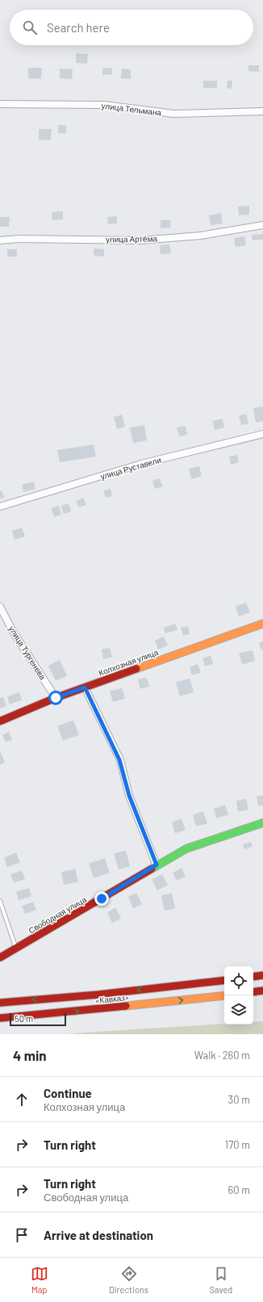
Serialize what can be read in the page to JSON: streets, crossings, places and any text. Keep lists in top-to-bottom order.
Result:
{
  "streets": {
    "main road": ["Колхозная улица", "Свободная улица", "«Кавказ»"],
    "street": [
      "улица Тельмана",
      "улица Артёма",
      "улица Руставели",
      "улица Тургенева"
    ]
  },
  "crossings": [
    ["улица Тургенева", "Колхозная улица"]
  ],
  "scale_bar": "50 m",
  "page": {
    "search": "Search here",
    "scale": "50 m",
    "heading": ["4 min", "Walk · 260 m"],
    "list": [
      ["Continue", "Колхозная улица", "30 m"],
      ["Turn right", "170 m"],
      ["Turn right", "Свободная улица", "60 m"],
      "Arrive at destination"
    ],
    "nav": ["Map", "Directions", "Saved"]
  }
}
